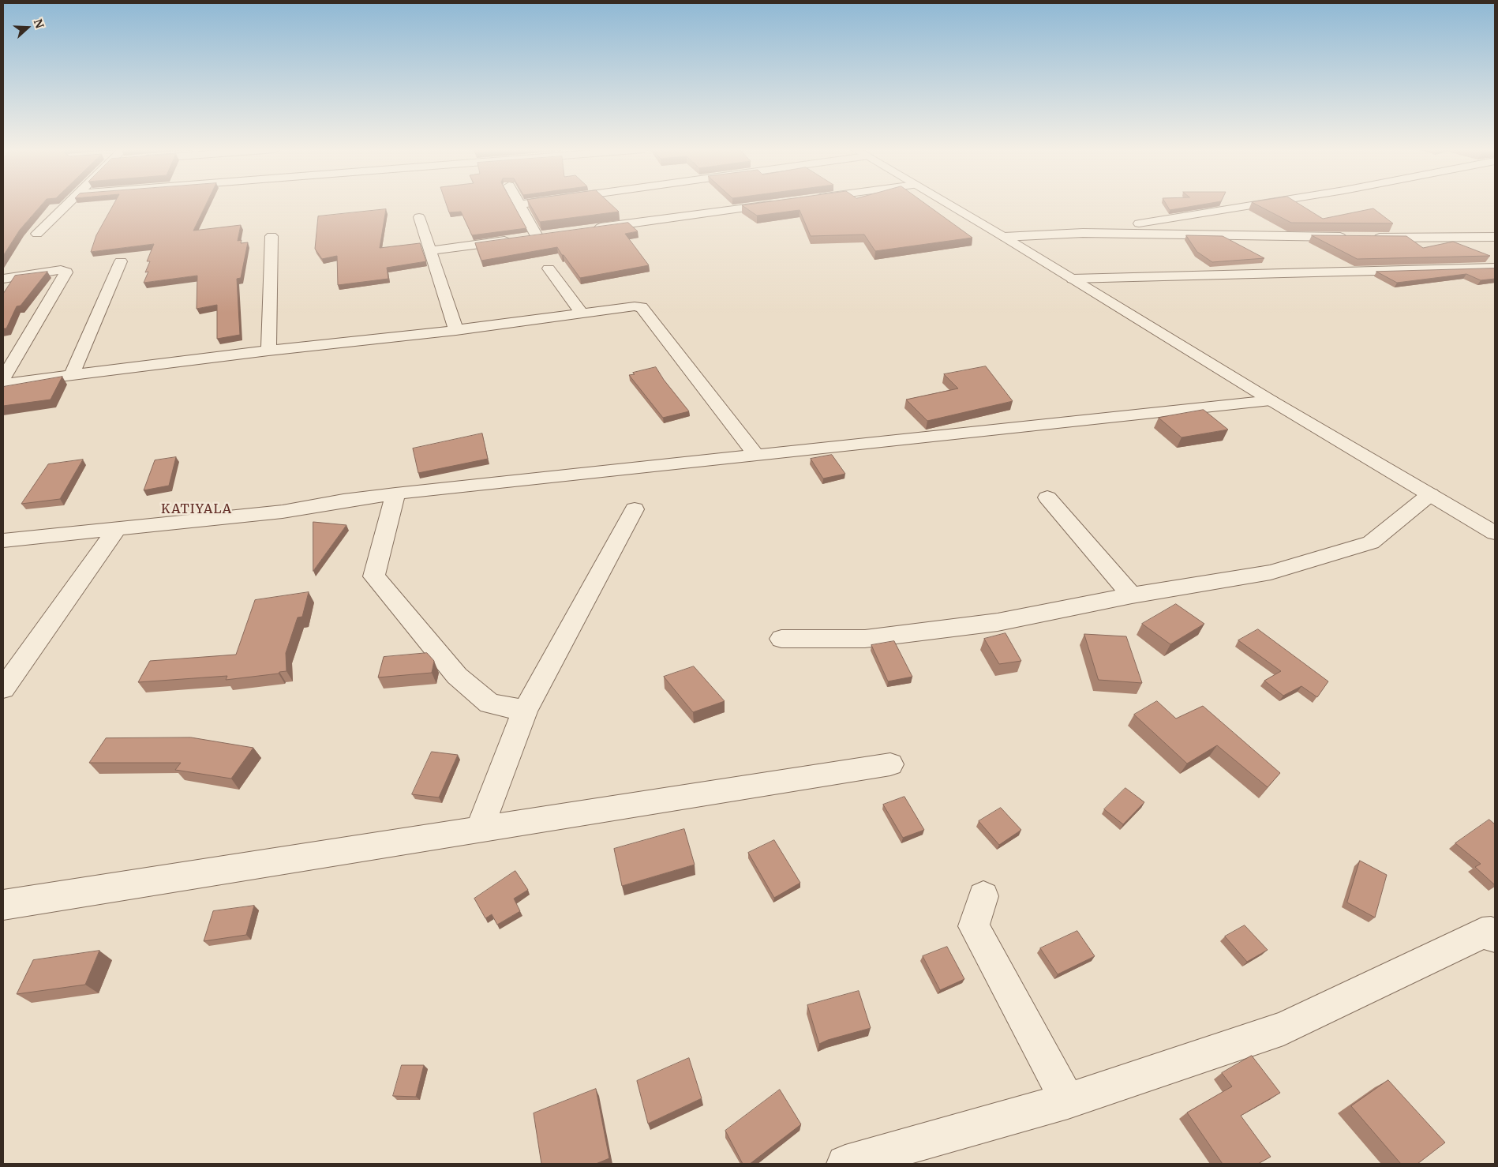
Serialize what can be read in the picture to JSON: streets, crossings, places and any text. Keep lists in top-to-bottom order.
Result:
{
  "districts": ["KATIYALA"],
  "north": "right"
}
